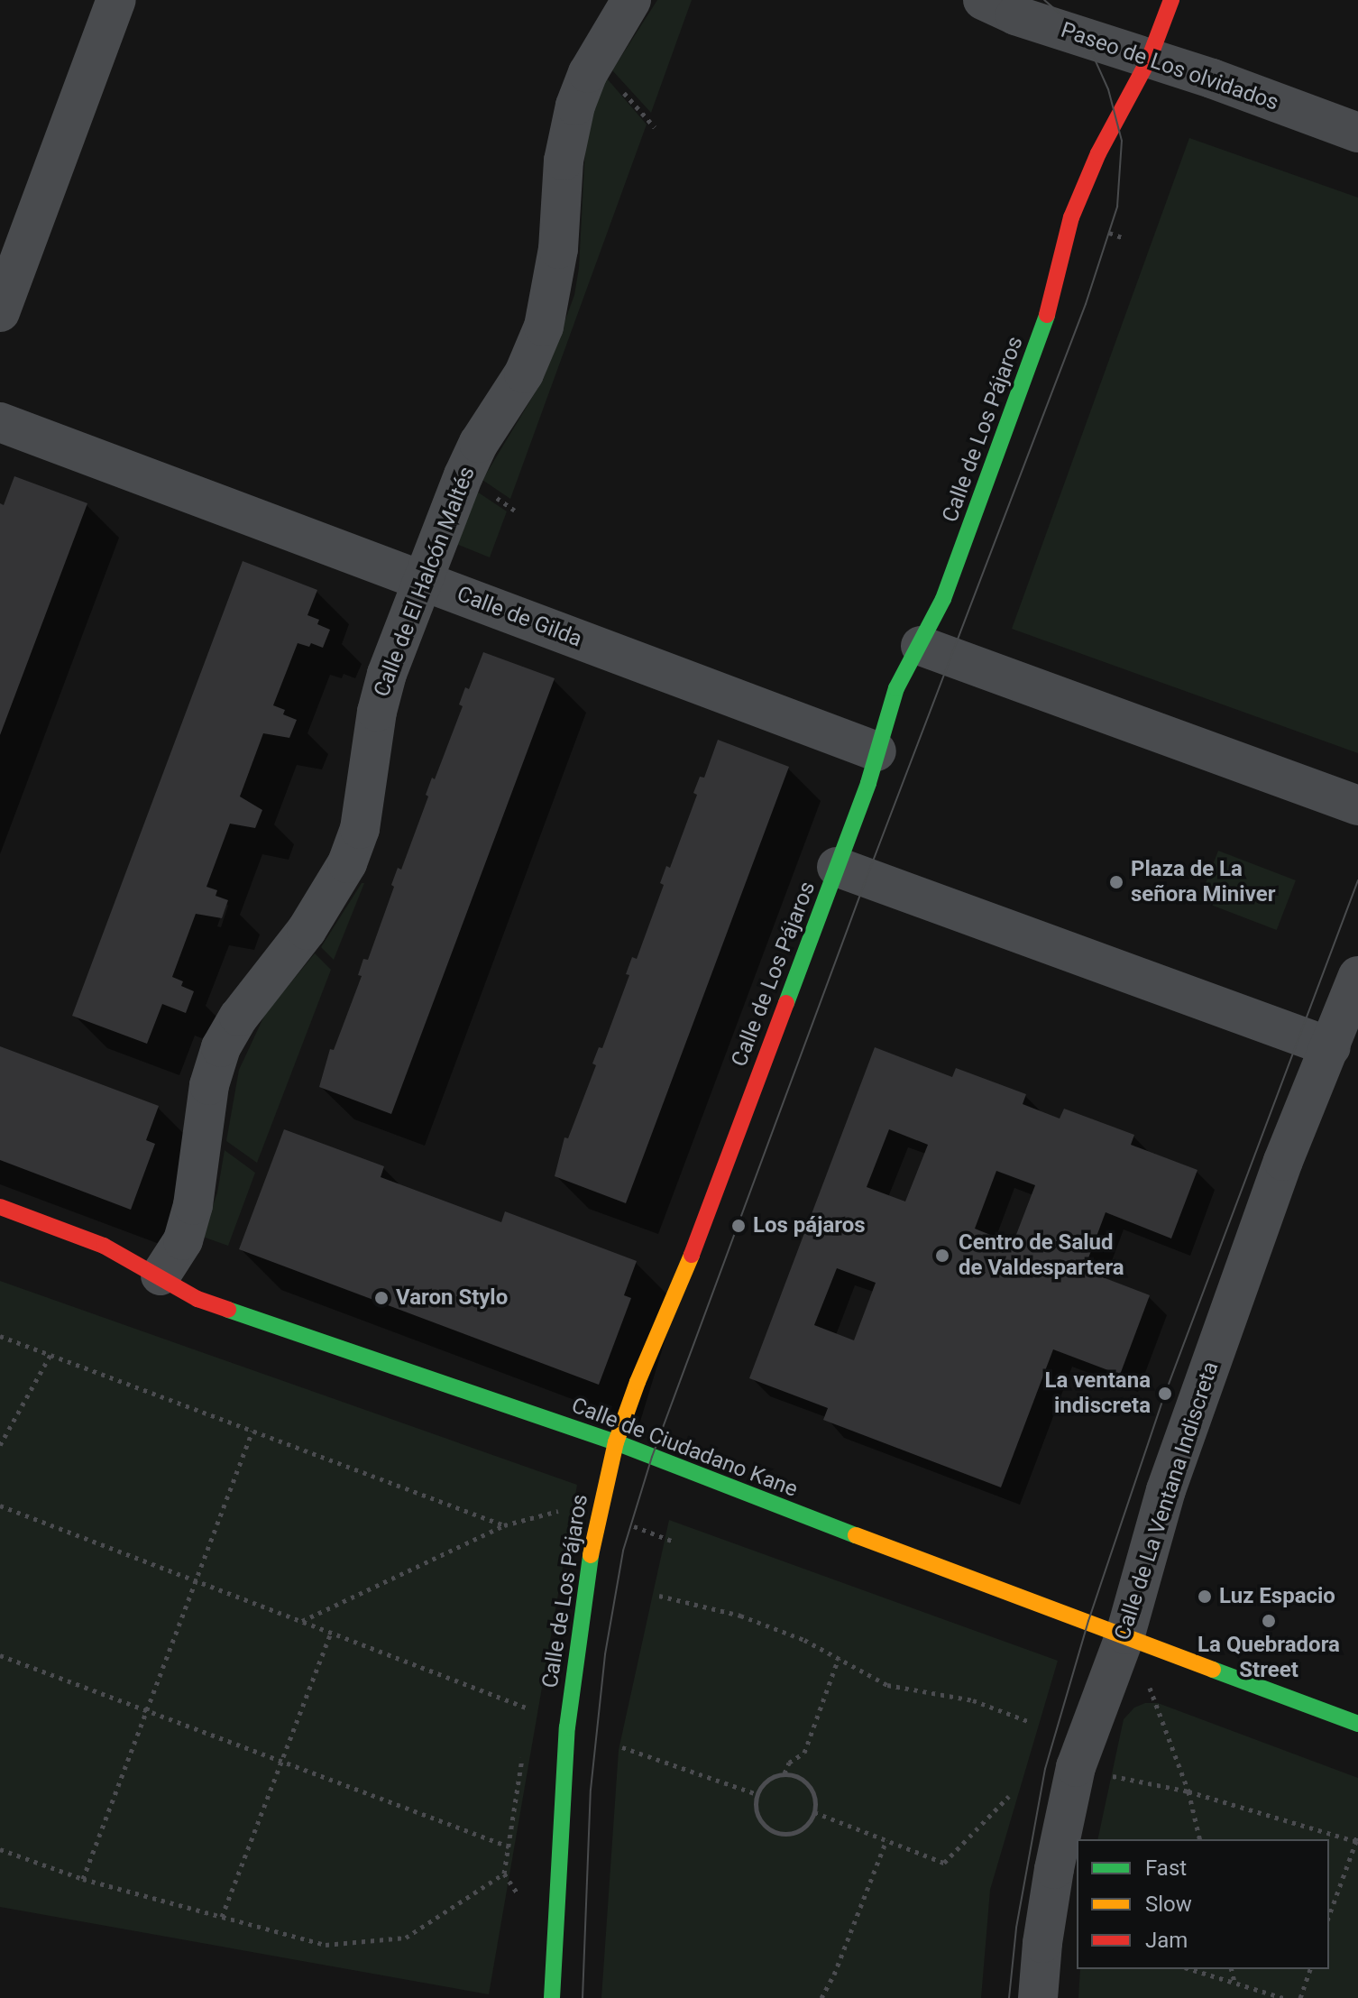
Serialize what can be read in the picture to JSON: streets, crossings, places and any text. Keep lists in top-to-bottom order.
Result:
{
  "streets": {
    "street": [
      "Paseo de Los olvidados",
      "Calle de Los Pájaros",
      "Calle de El Halcón Maltés",
      "Calle de Gilda",
      "Calle de Ciudadano Kane",
      "Calle de La Ventana Indiscreta"
    ]
  },
  "crossings": [
    ["Paseo de Los olvidados", "Calle de Los Pájaros"],
    ["Calle de Los Pájaros", "Calle de Gilda"],
    ["Calle de Los Pájaros", "Calle de Ciudadano Kane"],
    ["Calle de El Halcón Maltés", "Calle de Gilda"],
    ["Calle de El Halcón Maltés", "Calle de Ciudadano Kane"],
    ["Calle de Ciudadano Kane", "Calle de La Ventana Indiscreta"]
  ],
  "places": [
    "Plaza de La señora Miniver",
    "Los pájaros",
    "Centro de Salud de Valdespartera",
    "Varon Stylo",
    "La ventana indiscreta",
    "Luz Espacio",
    "La Quebradora Street"
  ],
  "legend": ["Fast", "Slow", "Jam"]
}
